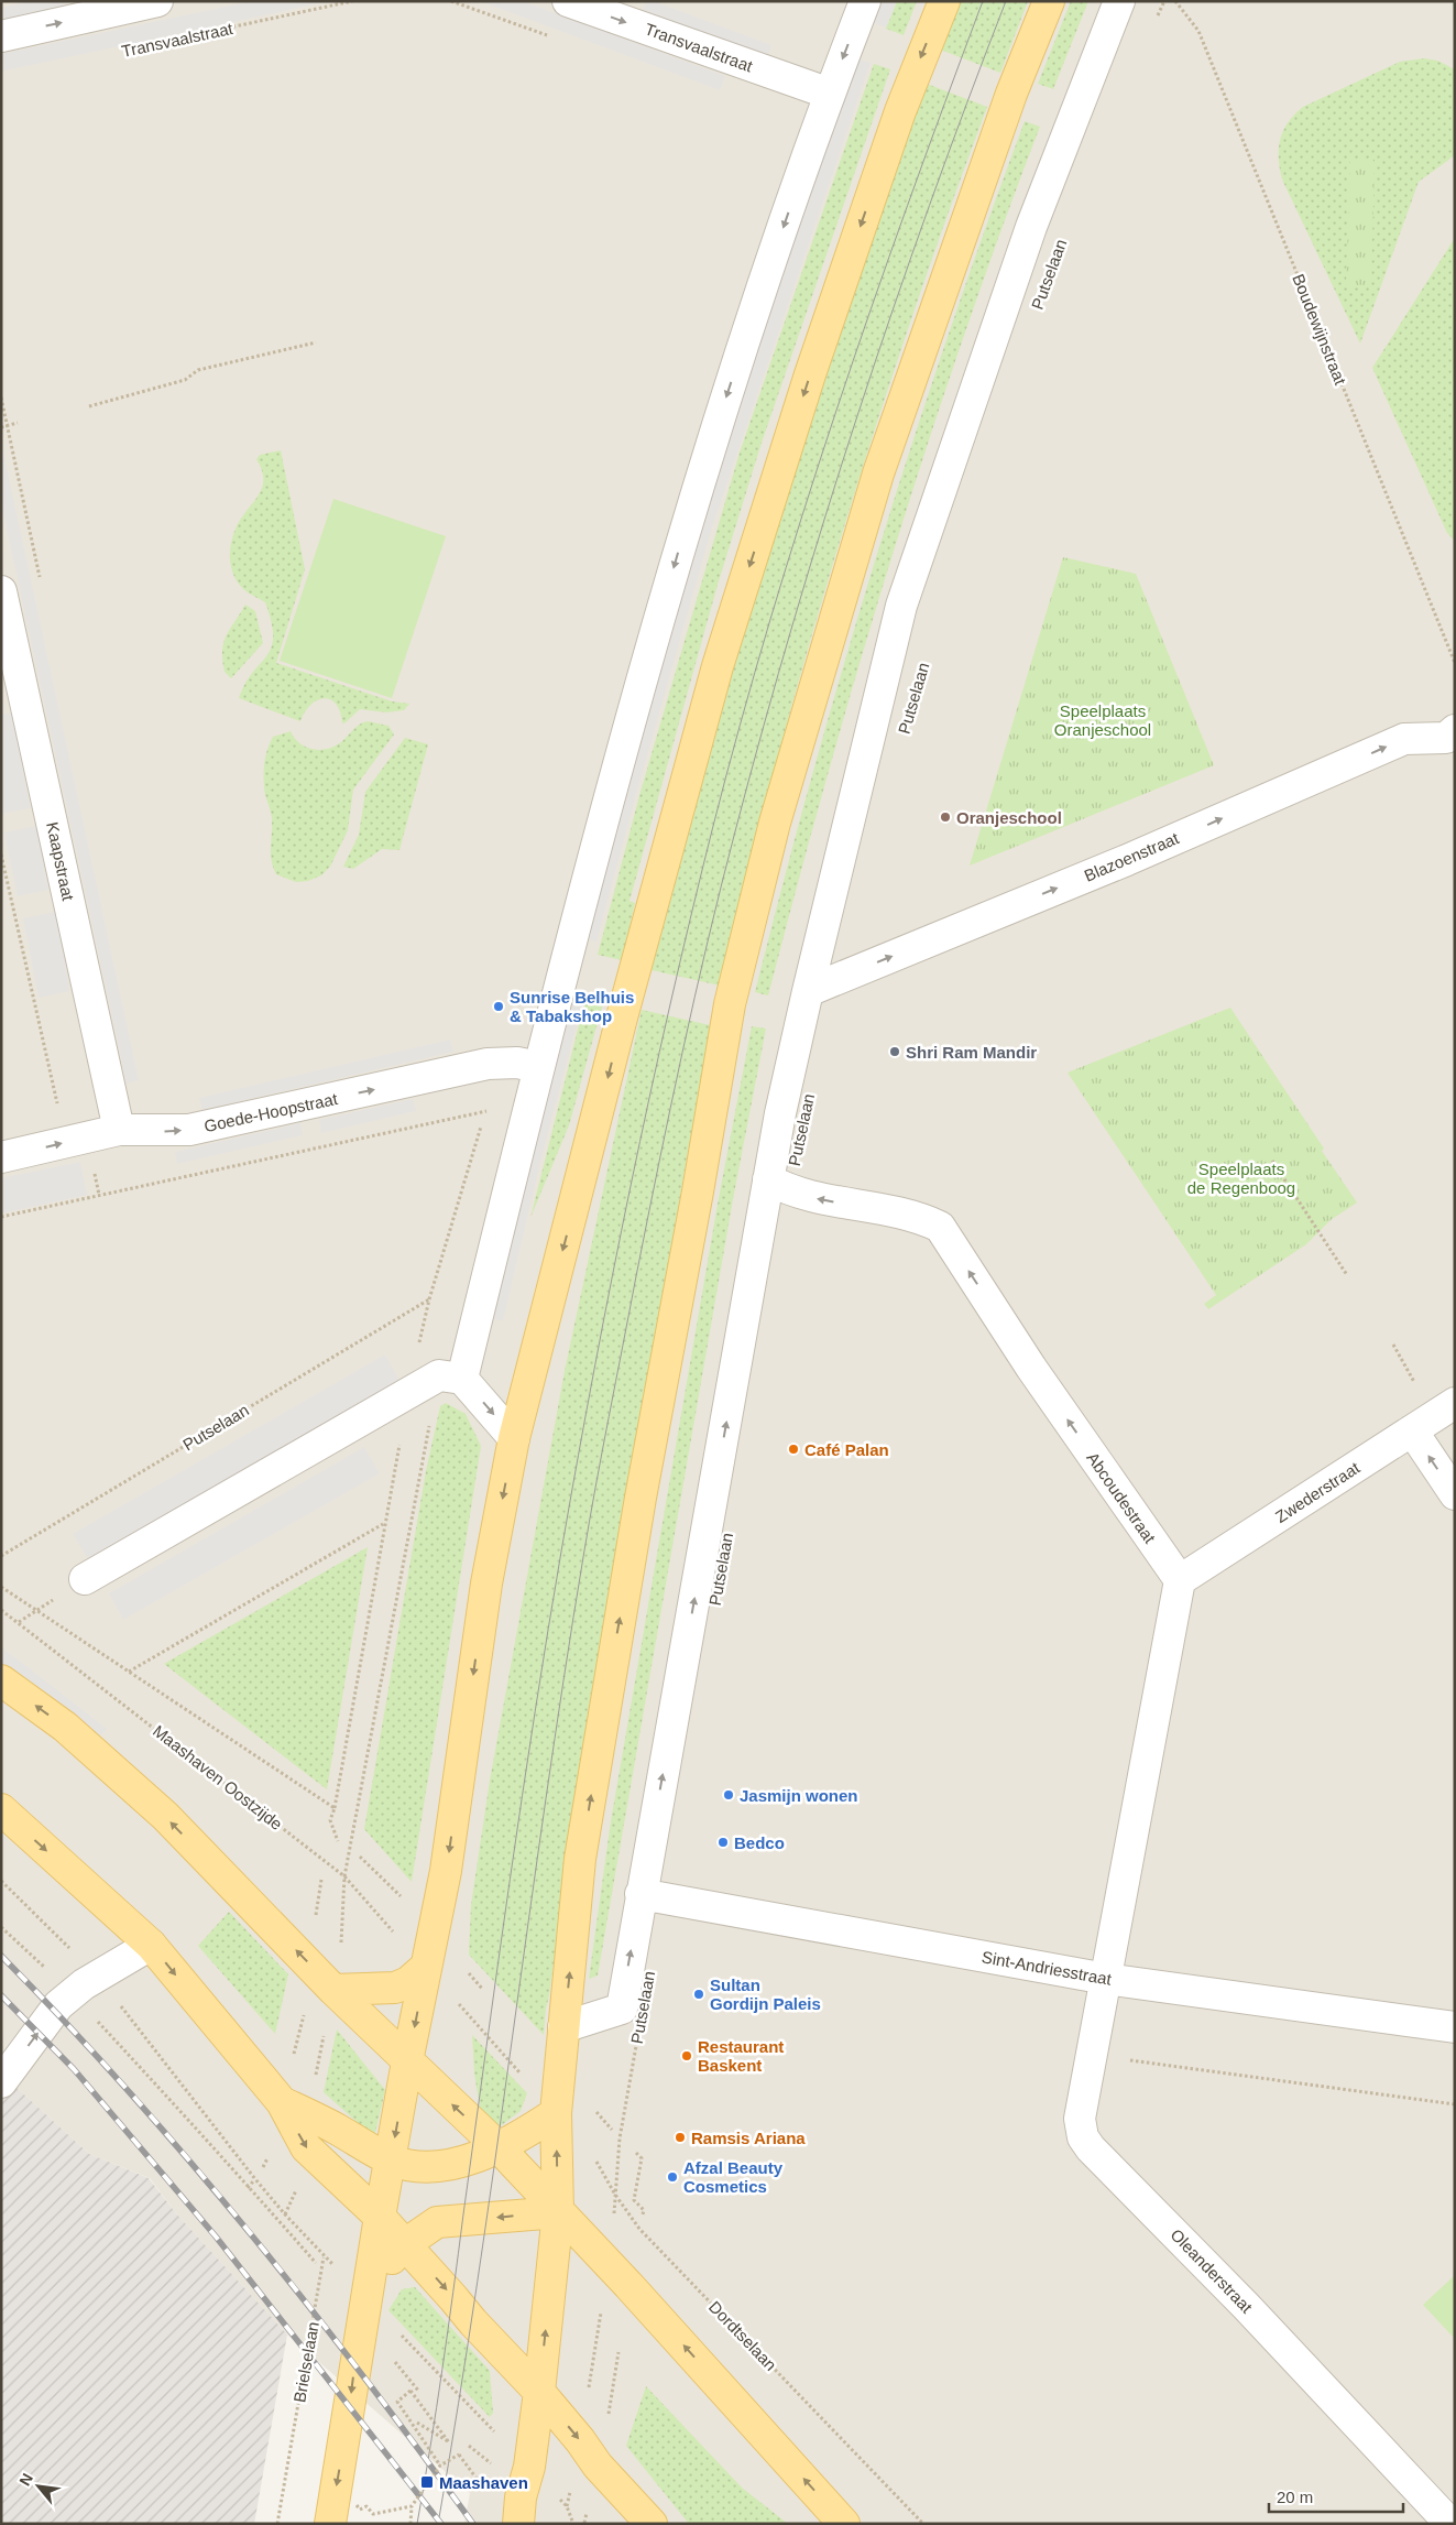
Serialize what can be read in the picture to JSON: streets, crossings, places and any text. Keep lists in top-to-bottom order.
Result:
{
  "streets": {
    "street": [
      "Transvaalstraat",
      "Putselaan",
      "Blazoenstraat",
      "Kaapstraat",
      "Goede-Hoopstraat",
      "Zwederstraat",
      "Abcoudestraat",
      "Sint-Andriesstraat",
      "Oleanderstraat"
    ],
    "path": [
      "Boudewijnstraat",
      "Maashaven Oostzijde",
      "Dordtselaan",
      "Brielselaan"
    ]
  },
  "crossings": [
    ["Putselaan", "Blazoenstraat"],
    ["Putselaan", "Abcoudestraat"],
    ["Putselaan", "Sint-Andriesstraat"],
    ["Putselaan", "Dordtselaan"],
    ["Kaapstraat", "Goede-Hoopstraat"],
    ["Zwederstraat", "Abcoudestraat"],
    ["Sint-Andriesstraat", "Oleanderstraat"]
  ],
  "one_way": [
    "Transvaalstraat",
    "Blazoenstraat",
    "Goede-Hoopstraat",
    "Abcoudestraat"
  ],
  "parks": ["Speelplaats Oranjeschool", "Speelplaats de Regenboog"],
  "places": {
    "other": [
      "Oranjeschool",
      "Sunrise Belhuis & Tabakshop",
      "Shri Ram Mandir",
      "Café Palan",
      "Jasmijn wonen",
      "Bedco",
      "Sultan Gordijn Paleis",
      "Restaurant Baskent",
      "Ramsis Ariana",
      "Afzal Beauty Cosmetics"
    ],
    "transit": ["Maashaven"]
  },
  "scale_bar": "20 m",
  "north": "top left"
}
